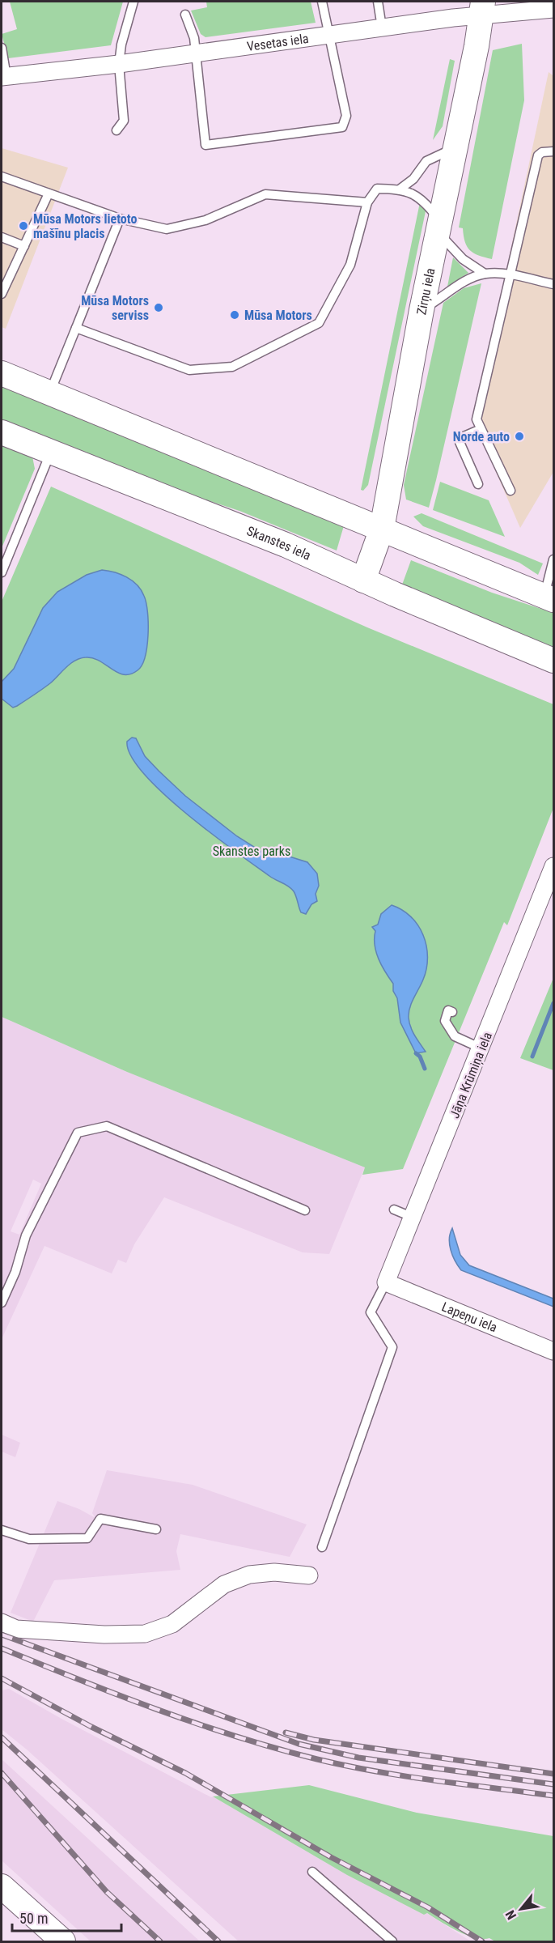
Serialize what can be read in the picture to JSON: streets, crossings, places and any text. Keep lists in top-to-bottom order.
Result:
{
  "streets": {
    "main road": ["Zirņu iela", "Skanstes iela"],
    "street": ["Vesetas iela", "Jāņa Krūmiņa iela", "Lapeņu iela"]
  },
  "crossings": [
    ["Vesetas iela", "Zirņu iela"],
    ["Zirņu iela", "Skanstes iela"],
    ["Jāņa Krūmiņa iela", "Lapeņu iela"]
  ],
  "parks": ["Skanstes parks"],
  "places": [
    "Mūsa Motors lietoto mašīnu placis",
    "Mūsa Motors serviss",
    "Mūsa Motors",
    "Norde auto"
  ],
  "scale_bar": "50 m",
  "north": "bottom left"
}
